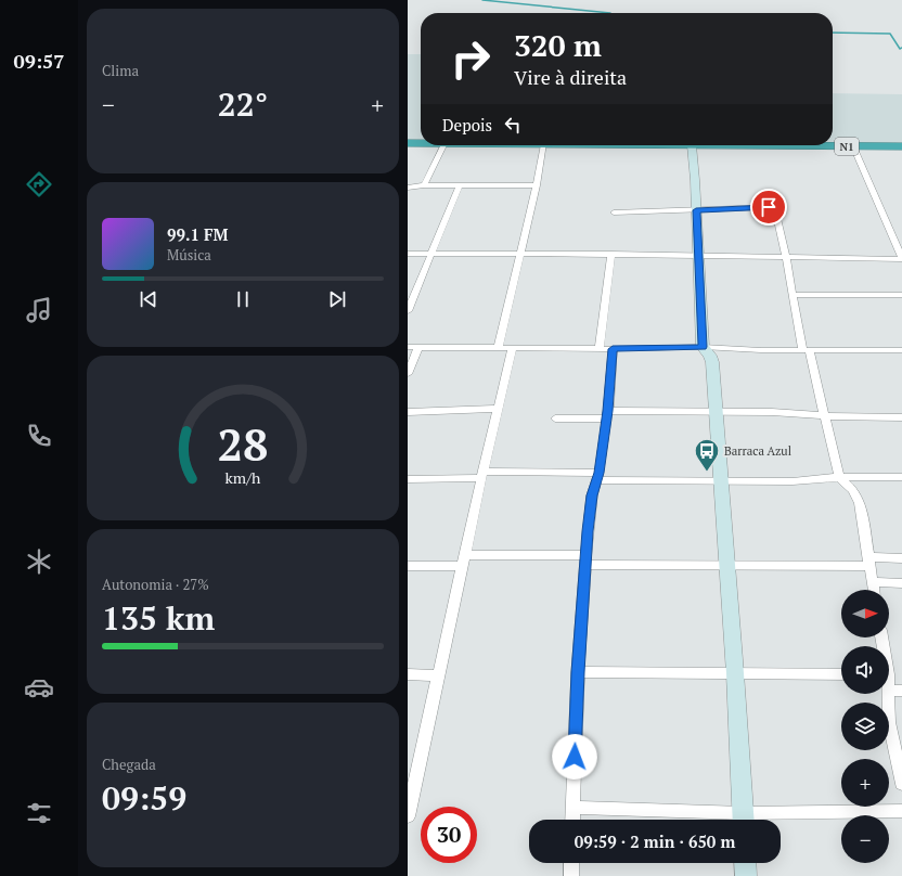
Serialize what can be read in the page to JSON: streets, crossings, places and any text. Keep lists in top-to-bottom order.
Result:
{
  "streets": {
    "highway": ["N1"]
  },
  "places": {
    "bus stop": ["Barraca Azul"]
  },
  "north": "right",
  "page": {
    "tabs": "09:57",
    "tile": [
      "Clima",
      ["Autonomia · 27%", "135 km"],
      ["Chegada", "09:59"]
    ],
    "turn": ["320 m", "Vire à direita"],
    "heat": ["−", "22°", "+"],
    "then": "Depois",
    "song": ["99.1 FM", "Música"],
    "map_buttons": ["+", "−"],
    "limit": "30",
    "trip": "09:59 · 2 min · 650 m",
    "gauge": ["28", "km/h"]
  }
}
